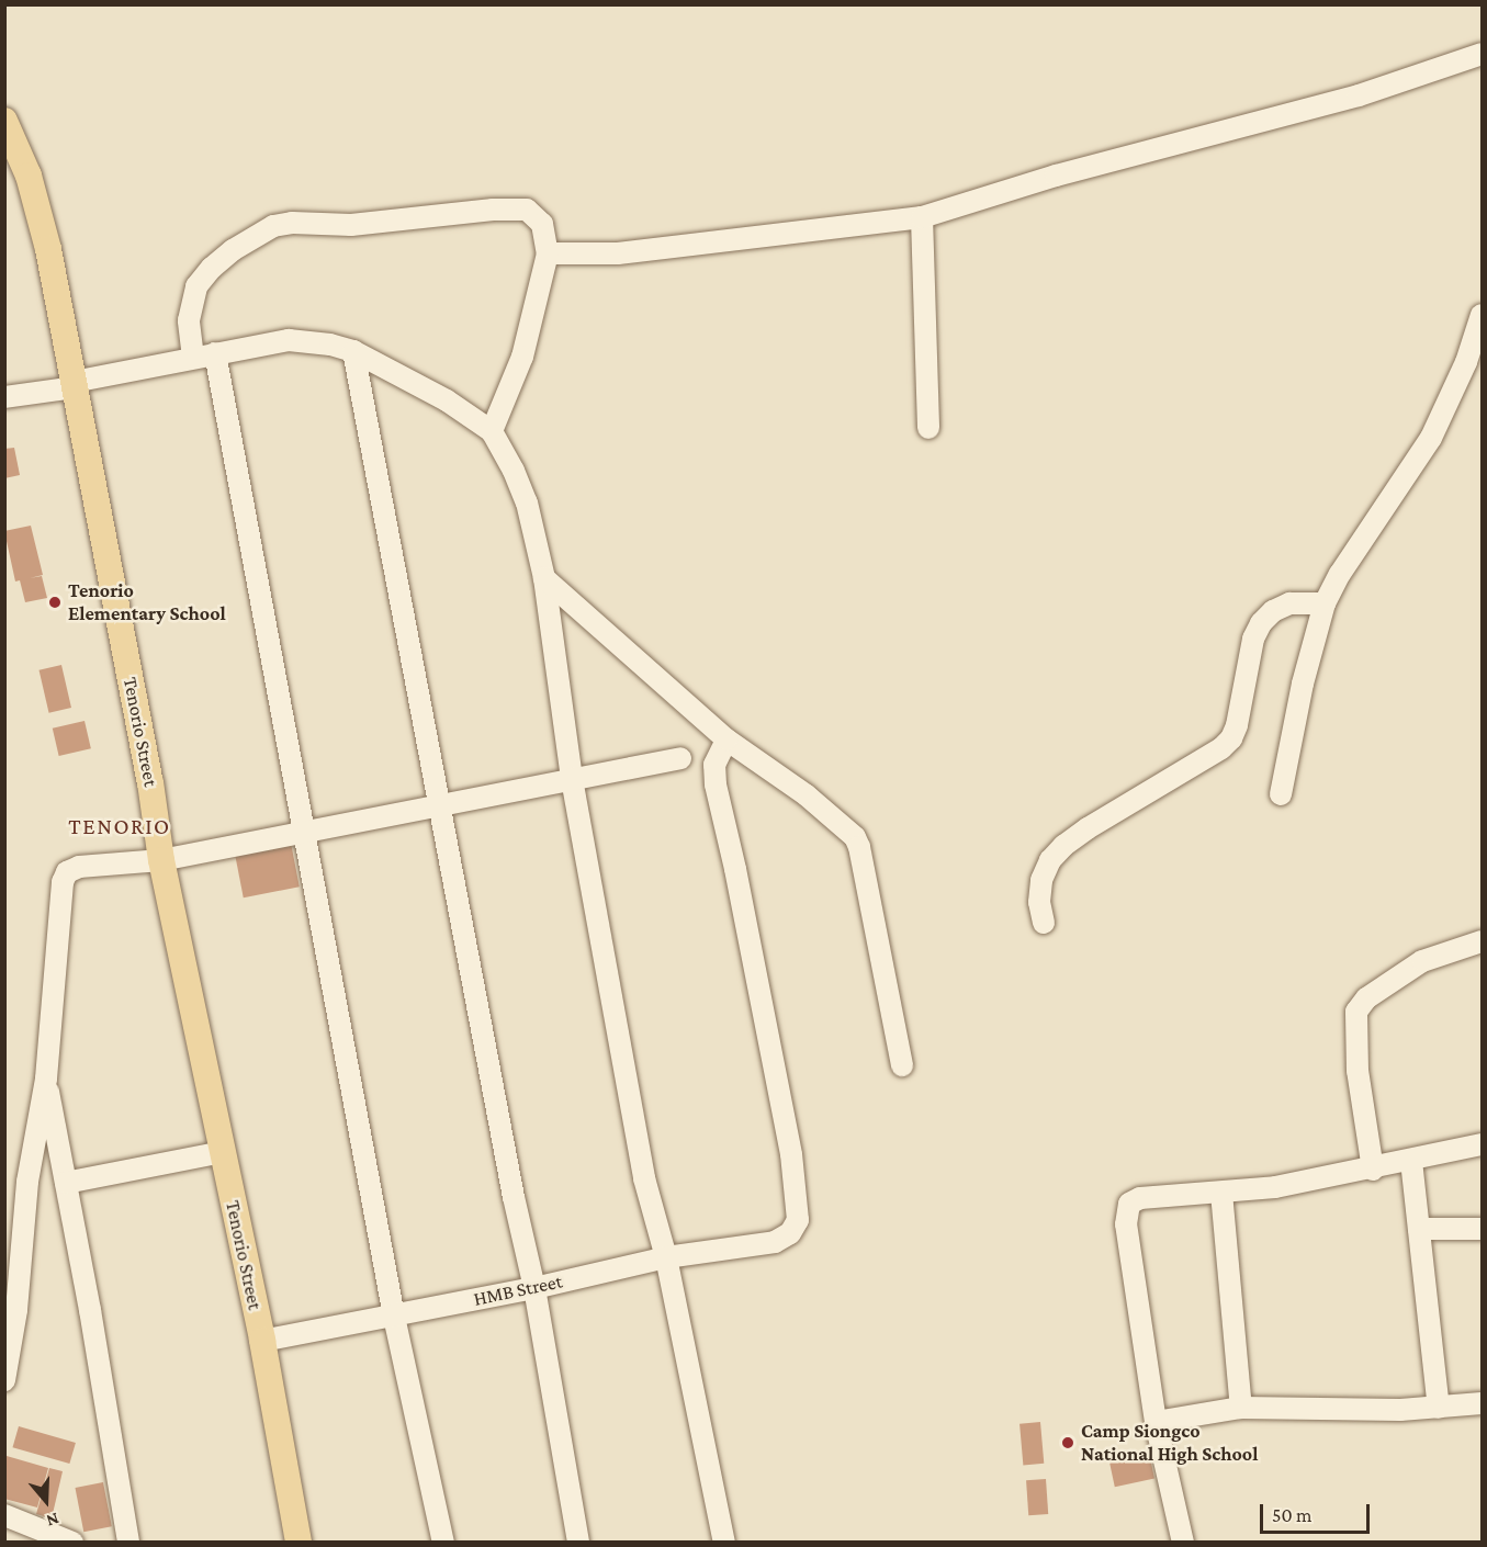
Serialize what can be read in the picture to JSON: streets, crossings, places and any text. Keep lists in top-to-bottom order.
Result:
{
  "streets": {
    "main road": ["Tenorio Street"],
    "street": ["HMB Street"]
  },
  "crossings": [
    ["Tenorio Street", "HMB Street"]
  ],
  "districts": ["TENORIO"],
  "places": ["Tenorio Elementary School", "Camp Siongco National High School"],
  "scale_bar": "50 m",
  "north": "bottom"
}
